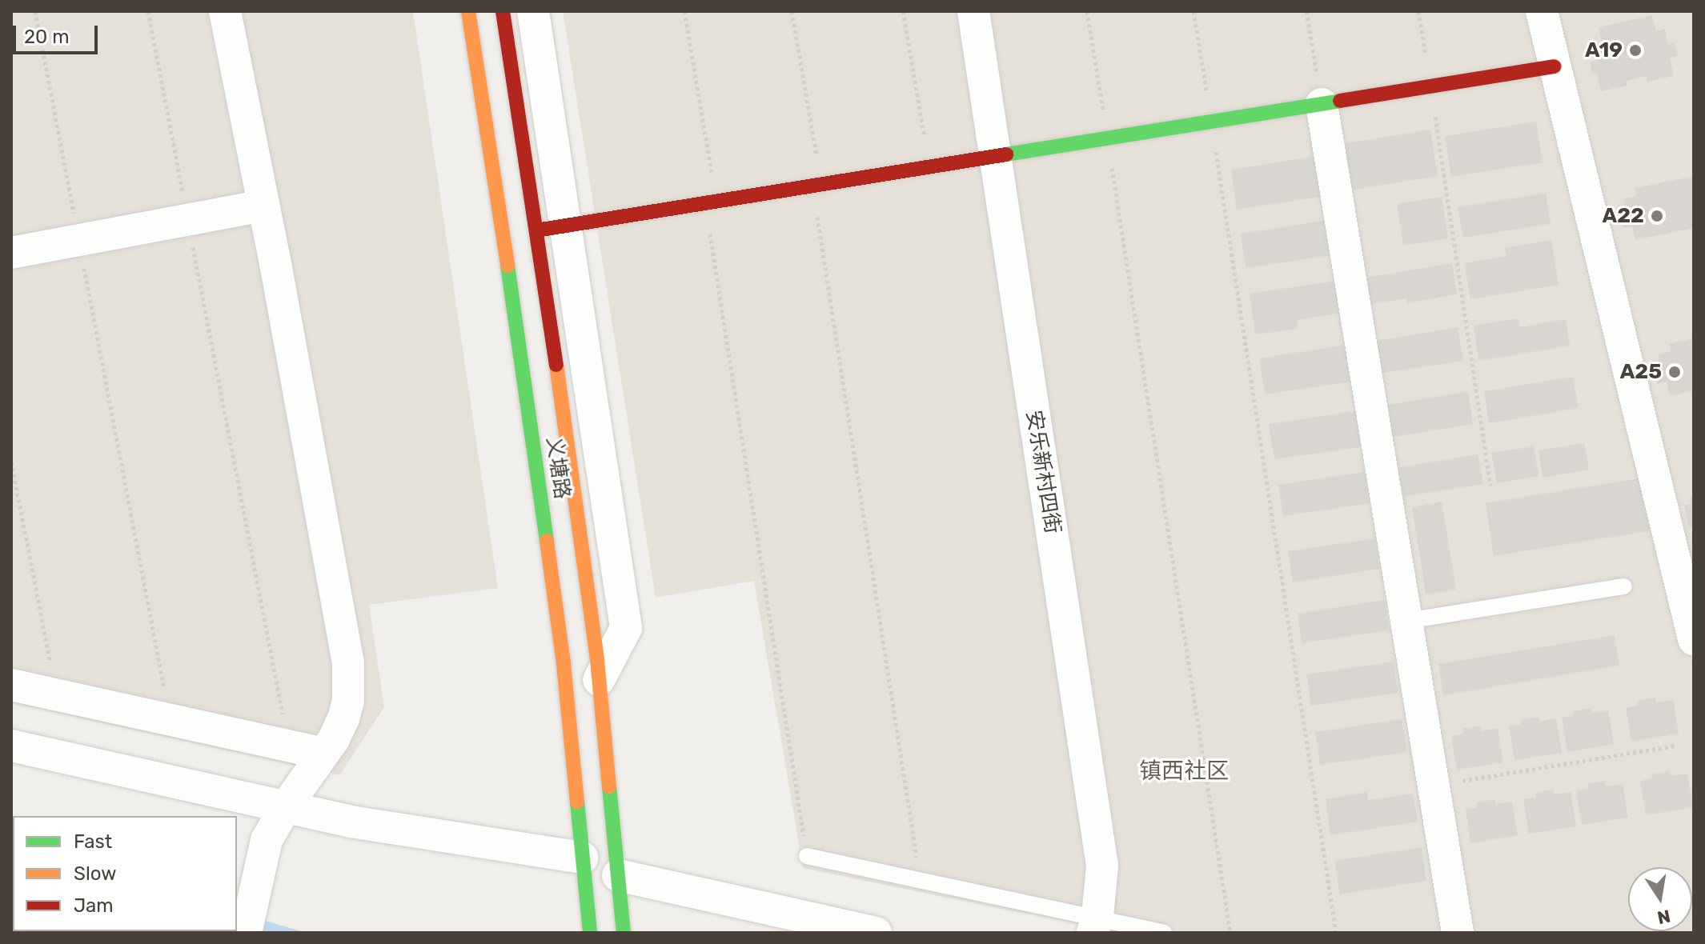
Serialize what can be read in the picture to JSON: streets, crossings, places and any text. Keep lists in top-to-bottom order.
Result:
{
  "streets": {
    "main road": ["义塘路"],
    "street": ["安乐新村四街"]
  },
  "districts": ["镇西社区"],
  "places": ["A19", "A22", "A25"],
  "legend": ["Fast", "Slow", "Jam"],
  "scale_bar": "20 m",
  "north": "bottom"
}
